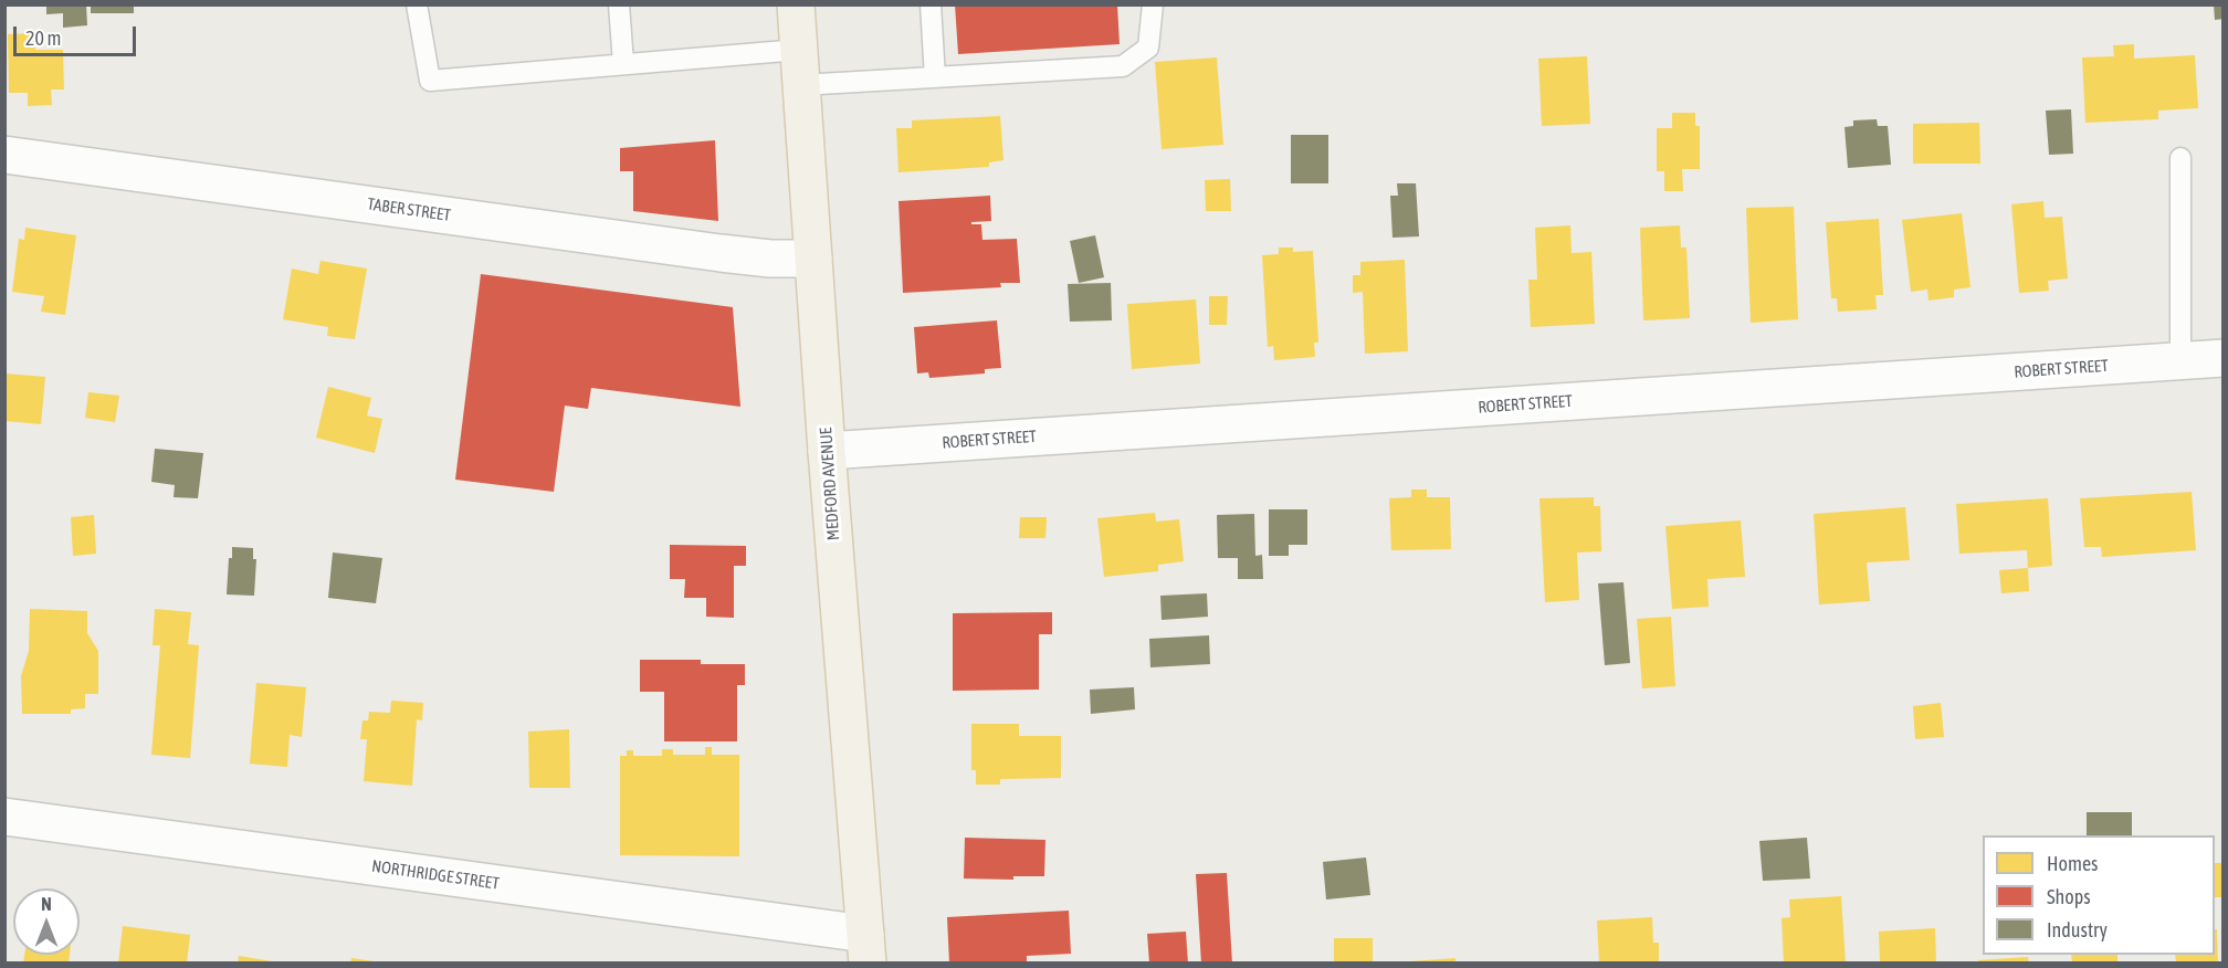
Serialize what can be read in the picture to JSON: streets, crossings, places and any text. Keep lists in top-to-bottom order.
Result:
{
  "streets": {
    "main road": ["MEDFORD AVENUE"],
    "street": ["TABER STREET", "ROBERT STREET", "NORTHRIDGE STREET"]
  },
  "crossings": [
    ["TABER STREET", "MEDFORD AVENUE"],
    ["ROBERT STREET", "MEDFORD AVENUE"],
    ["MEDFORD AVENUE", "NORTHRIDGE STREET"]
  ],
  "legend": ["Homes", "Shops", "Industry"],
  "scale_bar": "20 m",
  "north": "top"
}
